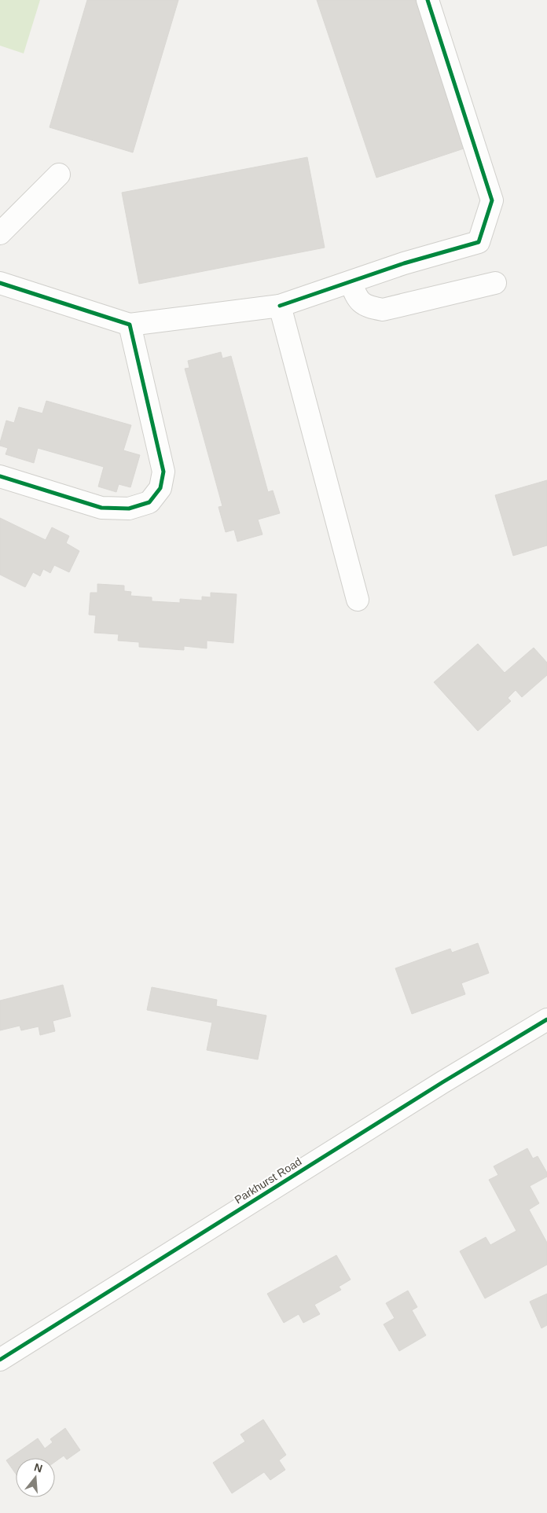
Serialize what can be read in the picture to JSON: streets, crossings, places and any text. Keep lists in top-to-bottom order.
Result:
{
  "streets": {
    "street": ["Parkhurst Road"]
  },
  "north": "top"
}
